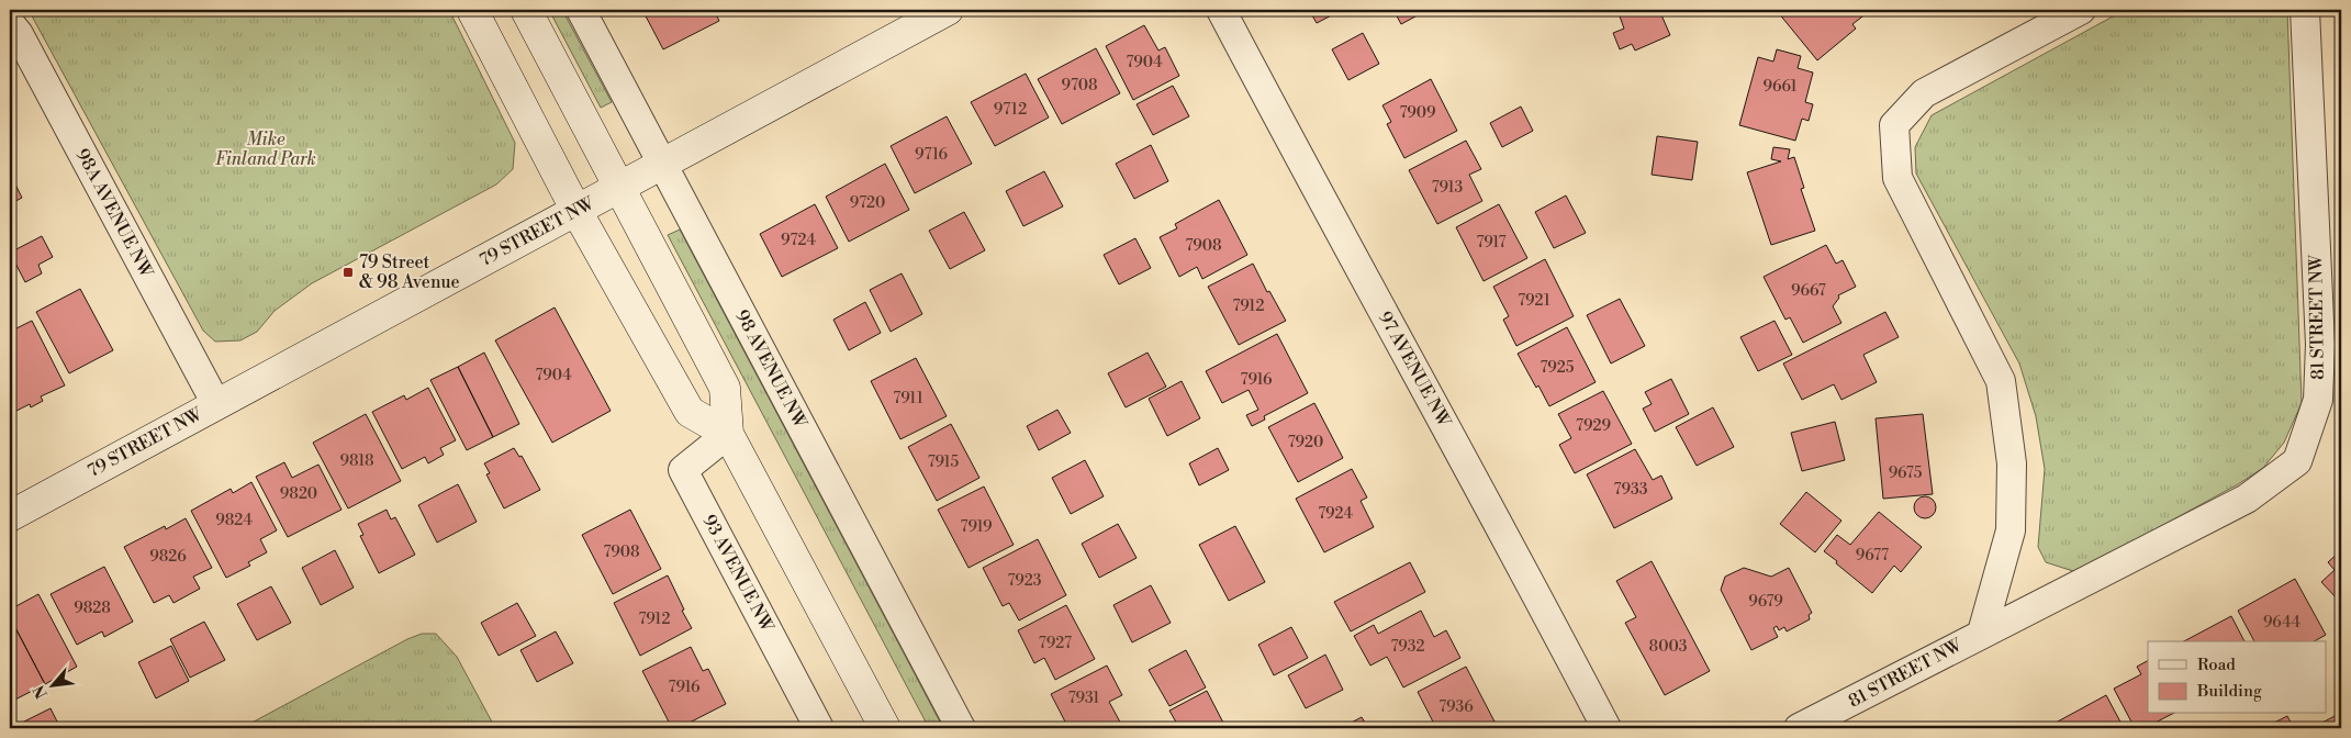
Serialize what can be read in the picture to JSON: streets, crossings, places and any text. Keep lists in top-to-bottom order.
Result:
{
  "streets": {
    "main road": ["79 STREET NW"],
    "street": [
      "98A AVENUE NW",
      "81 STREET NW",
      "98 AVENUE NW",
      "97 AVENUE NW",
      "93 AVENUE NW"
    ]
  },
  "crossings": [
    ["98A AVENUE NW", "79 STREET NW"],
    ["79 STREET NW", "98 AVENUE NW"]
  ],
  "parks": ["Mike Finland Park"],
  "places": {
    "transit": ["79 Street & 98 Avenue"]
  },
  "house_numbers": [
    "7904",
    "9708",
    "9661",
    "9712",
    "7909",
    "9716",
    "7913",
    "9720",
    "9724",
    "7917",
    "7908",
    "9667",
    "7921",
    "7912",
    "7925",
    "7904",
    "7916",
    "7911",
    "7929",
    "7920",
    "9818",
    "7915",
    "9675",
    "7933",
    "9820",
    "7924",
    "9824",
    "7919",
    "7908",
    "9677",
    "9826",
    "7923",
    "9679",
    "9828",
    "7912",
    "9644",
    "7927",
    "7932",
    "8003",
    "7916",
    "7931",
    "7936"
  ],
  "legend": ["Road", "Building"],
  "north": "bottom left"
}
